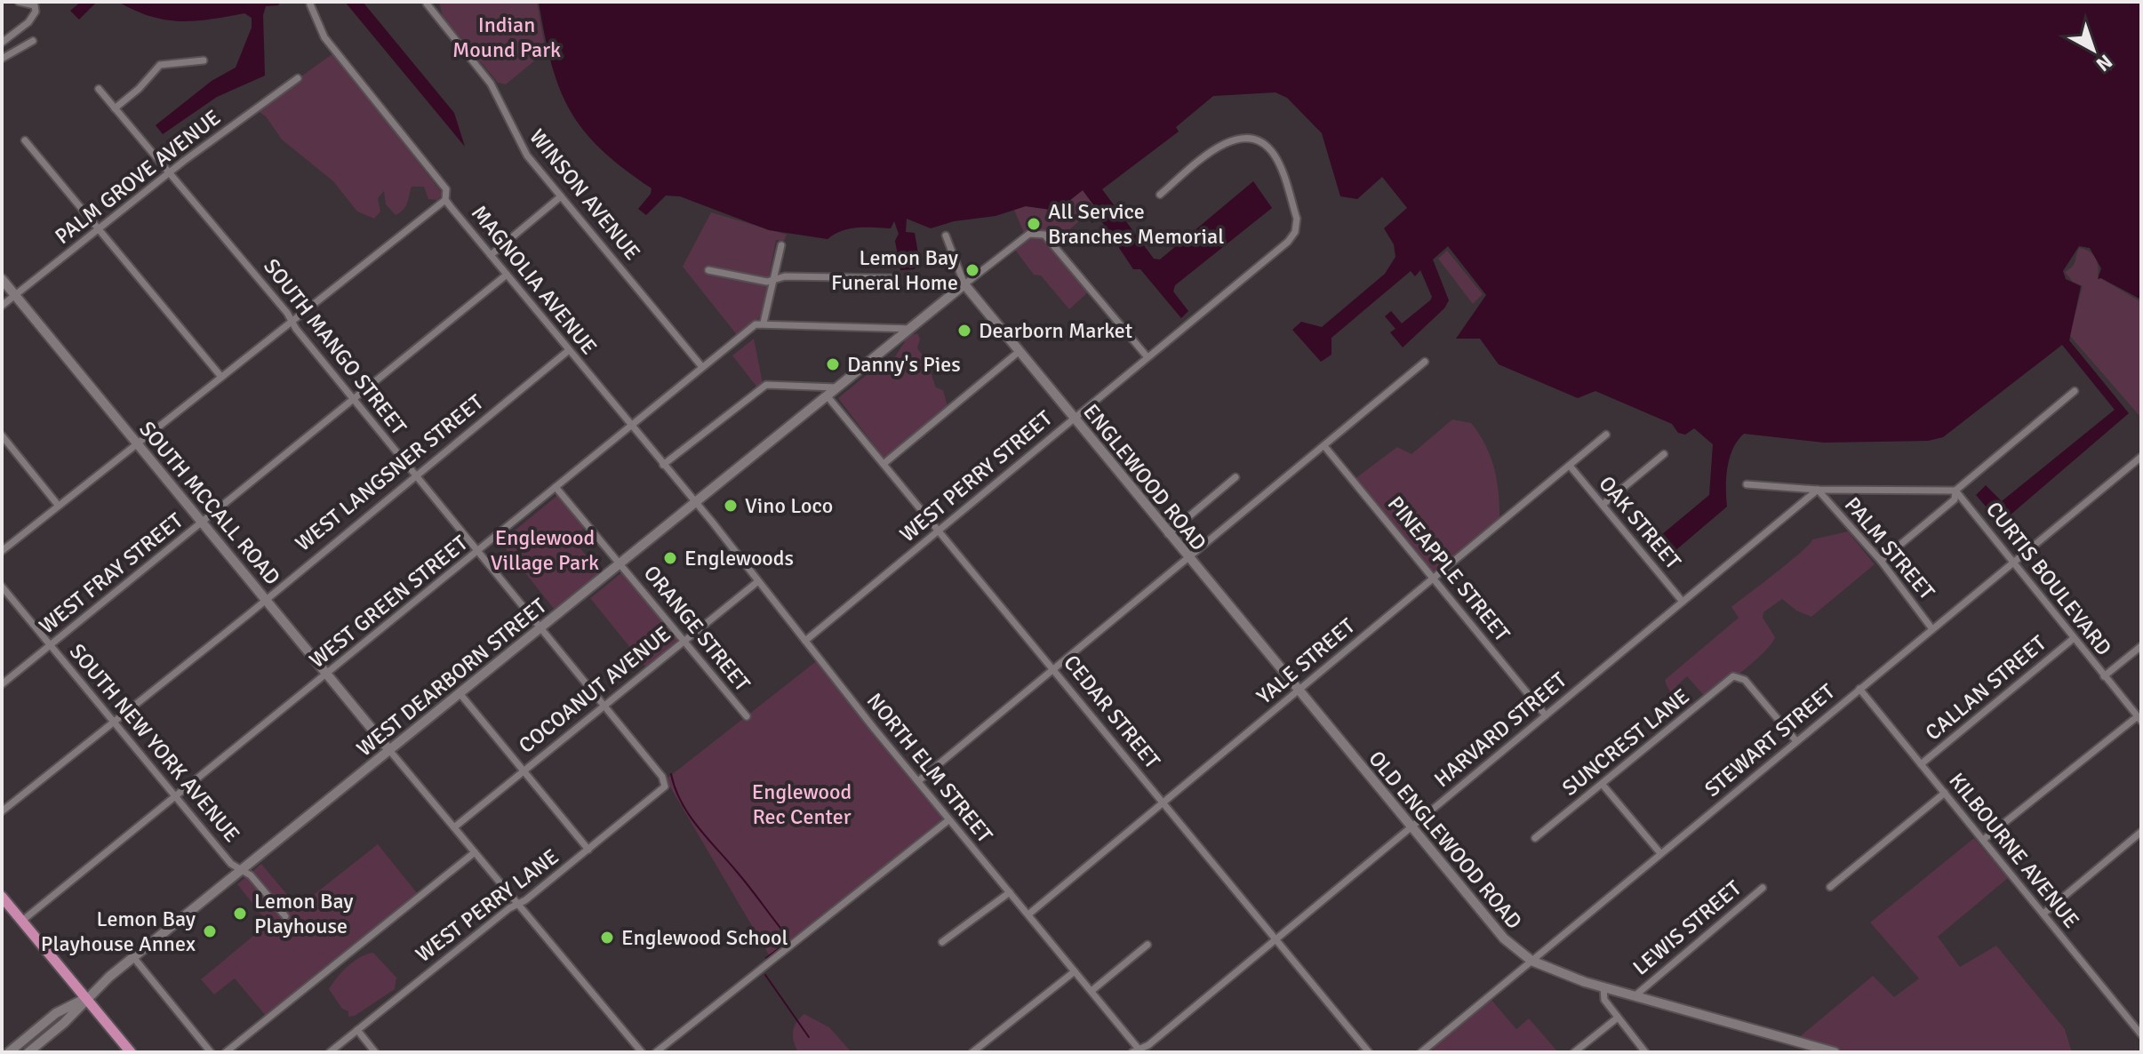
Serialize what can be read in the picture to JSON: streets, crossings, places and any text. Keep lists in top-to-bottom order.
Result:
{
  "streets": {
    "street": [
      "PALM GROVE AVENUE",
      "WINSON AVENUE",
      "MAGNOLIA AVENUE",
      "SOUTH MANGO STREET",
      "WEST LANGSNER STREET",
      "WEST PERRY STREET",
      "ENGLEWOOD ROAD",
      "SOUTH MCCALL ROAD",
      "OAK STREET",
      "PALM STREET",
      "PINEAPPLE STREET",
      "WEST FRAY STREET",
      "CURTIS BOULEVARD",
      "WEST GREEN STREET",
      "ORANGE STREET",
      "YALE STREET",
      "WEST DEARBORN STREET",
      "CALLAN STREET",
      "COCOANUT AVENUE",
      "CEDAR STREET",
      "HARVARD STREET",
      "STEWART STREET",
      "SUNCREST LANE",
      "SOUTH NEW YORK AVENUE",
      "NORTH ELM STREET",
      "OLD ENGLEWOOD ROAD",
      "KILBOURNE AVENUE",
      "WEST PERRY LANE",
      "LEWIS STREET"
    ]
  },
  "crossings": [
    ["PALM GROVE AVENUE", "SOUTH MANGO STREET"],
    ["PALM GROVE AVENUE", "SOUTH MCCALL ROAD"],
    ["WINSON AVENUE", "WEST GREEN STREET"],
    ["MAGNOLIA AVENUE", "WEST LANGSNER STREET"],
    ["MAGNOLIA AVENUE", "WEST FRAY STREET"],
    ["MAGNOLIA AVENUE", "WEST GREEN STREET"],
    ["MAGNOLIA AVENUE", "WEST DEARBORN STREET"],
    ["MAGNOLIA AVENUE", "NORTH ELM STREET"],
    ["SOUTH MANGO STREET", "WEST LANGSNER STREET"],
    ["SOUTH MANGO STREET", "WEST FRAY STREET"],
    ["SOUTH MANGO STREET", "WEST GREEN STREET"],
    ["SOUTH MANGO STREET", "WEST DEARBORN STREET"],
    ["SOUTH MANGO STREET", "COCOANUT AVENUE"],
    ["SOUTH MANGO STREET", "WEST PERRY LANE"],
    ["WEST LANGSNER STREET", "SOUTH MCCALL ROAD"],
    ["WEST LANGSNER STREET", "SOUTH NEW YORK AVENUE"],
    ["WEST PERRY STREET", "ENGLEWOOD ROAD"],
    ["WEST PERRY STREET", "WEST DEARBORN STREET"],
    ["WEST PERRY STREET", "CEDAR STREET"],
    ["WEST PERRY STREET", "NORTH ELM STREET"],
    ["ENGLEWOOD ROAD", "YALE STREET"],
    ["ENGLEWOOD ROAD", "WEST DEARBORN STREET"],
    ["ENGLEWOOD ROAD", "OLD ENGLEWOOD ROAD"],
    ["SOUTH MCCALL ROAD", "WEST FRAY STREET"],
    ["SOUTH MCCALL ROAD", "WEST GREEN STREET"],
    ["SOUTH MCCALL ROAD", "WEST DEARBORN STREET"],
    ["OAK STREET", "YALE STREET"],
    ["OAK STREET", "HARVARD STREET"],
    ["PALM STREET", "HARVARD STREET"],
    ["PALM STREET", "STEWART STREET"],
    ["PINEAPPLE STREET", "YALE STREET"],
    ["PINEAPPLE STREET", "HARVARD STREET"],
    ["WEST FRAY STREET", "SOUTH NEW YORK AVENUE"],
    ["CURTIS BOULEVARD", "CALLAN STREET"],
    ["CURTIS BOULEVARD", "STEWART STREET"],
    ["WEST GREEN STREET", "ORANGE STREET"],
    ["WEST GREEN STREET", "SOUTH NEW YORK AVENUE"],
    ["ORANGE STREET", "WEST DEARBORN STREET"],
    ["ORANGE STREET", "COCOANUT AVENUE"],
    ["YALE STREET", "CEDAR STREET"],
    ["YALE STREET", "NORTH ELM STREET"],
    ["YALE STREET", "OLD ENGLEWOOD ROAD"],
    ["WEST DEARBORN STREET", "CEDAR STREET"],
    ["WEST DEARBORN STREET", "SOUTH NEW YORK AVENUE"],
    ["WEST DEARBORN STREET", "NORTH ELM STREET"],
    ["CALLAN STREET", "KILBOURNE AVENUE"],
    ["COCOANUT AVENUE", "NORTH ELM STREET"],
    ["CEDAR STREET", "HARVARD STREET"],
    ["HARVARD STREET", "NORTH ELM STREET"],
    ["HARVARD STREET", "OLD ENGLEWOOD ROAD"],
    ["STEWART STREET", "SUNCREST LANE"],
    ["STEWART STREET", "OLD ENGLEWOOD ROAD"],
    ["STEWART STREET", "KILBOURNE AVENUE"],
    ["OLD ENGLEWOOD ROAD", "LEWIS STREET"]
  ],
  "parks": ["Indian Mound Park", "Englewood Village Park", "Englewood Rec Center"],
  "places": [
    "All Service Branches Memorial",
    "Lemon Bay Funeral Home",
    "Dearborn Market",
    "Danny's Pies",
    "Vino Loco",
    "Englewoods",
    "Lemon Bay Playhouse",
    "Lemon Bay Playhouse Annex",
    "Englewood School"
  ],
  "north": "bottom right"
}
